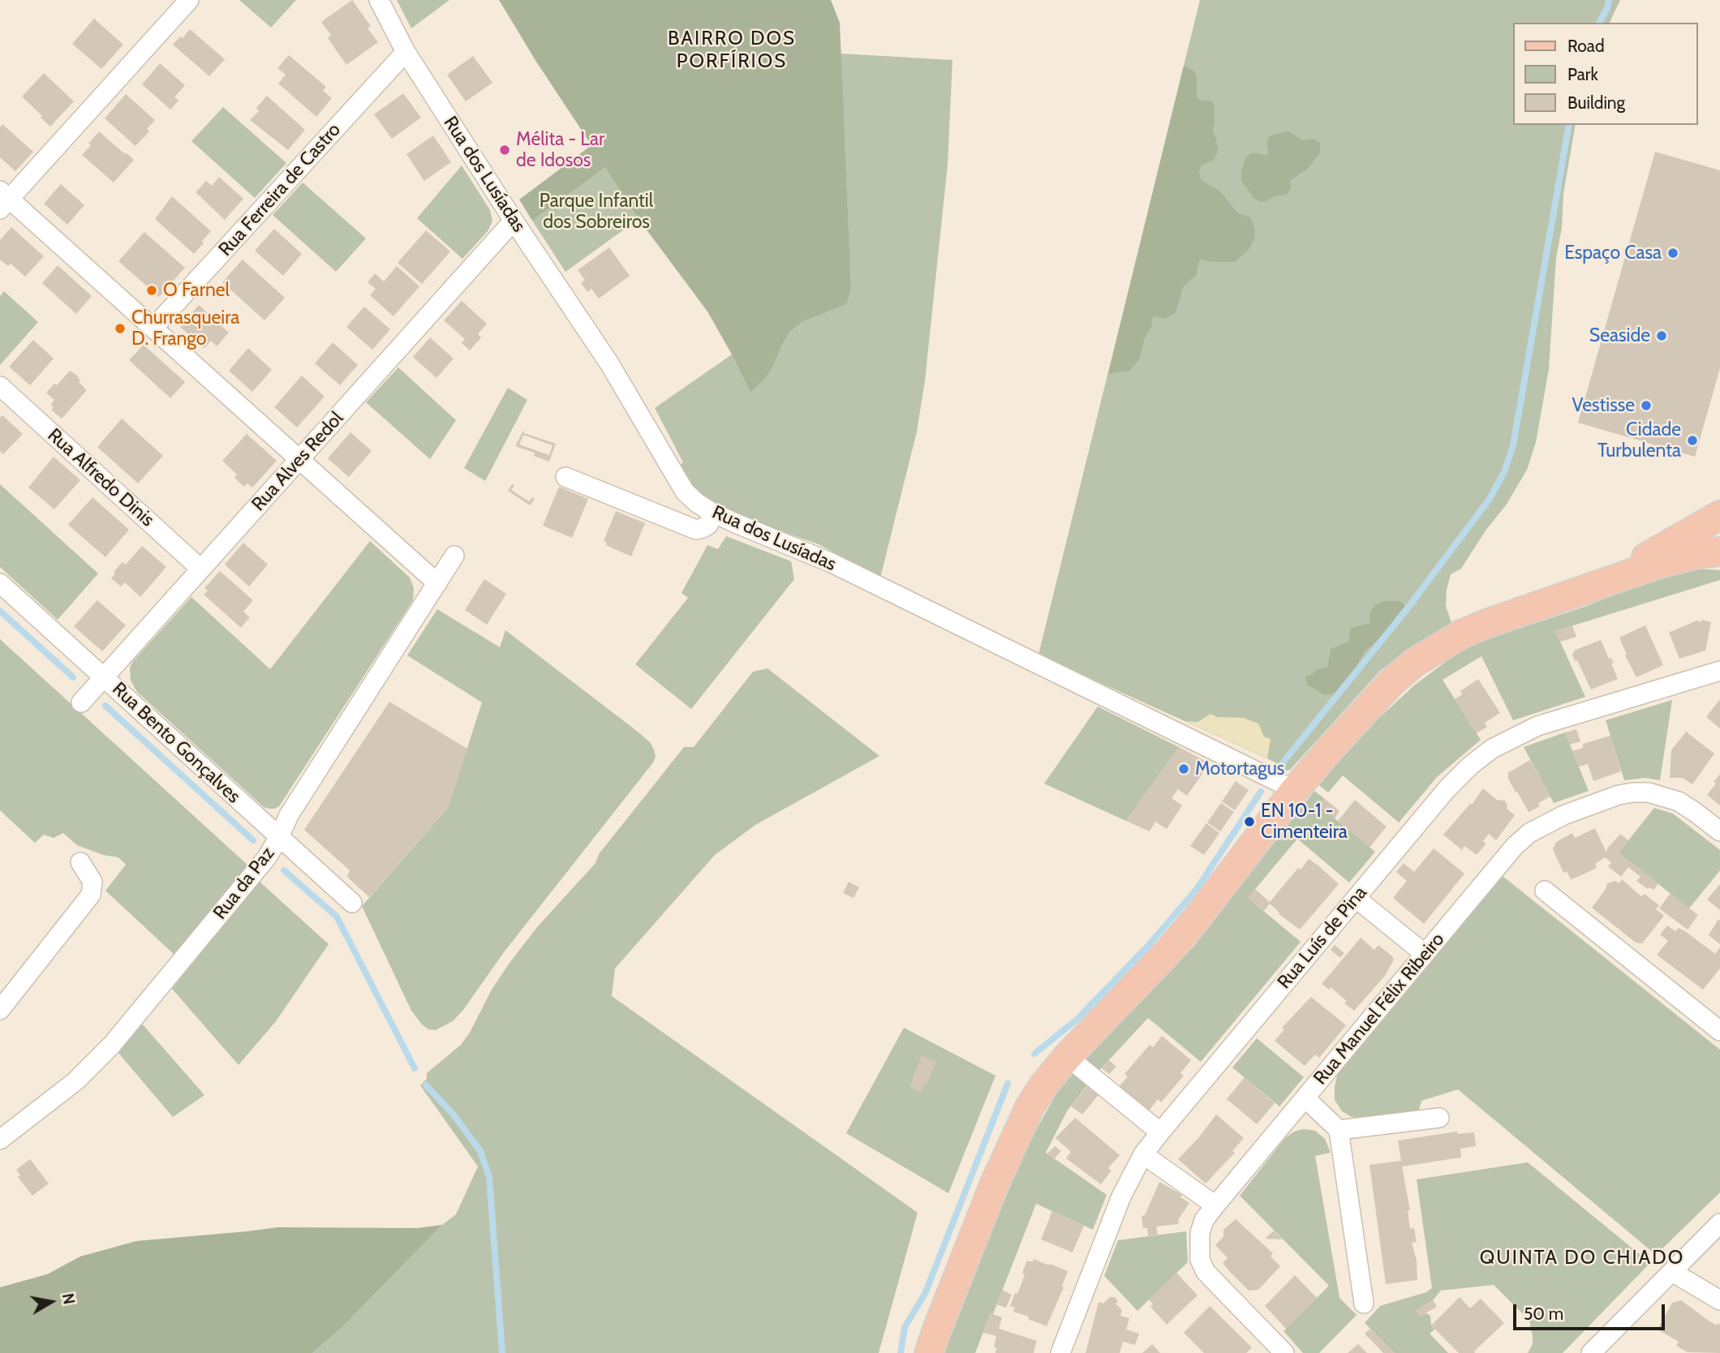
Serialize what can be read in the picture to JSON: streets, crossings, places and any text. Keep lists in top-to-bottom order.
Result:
{
  "streets": {
    "street": [
      "Rua dos Lusíadas",
      "Rua Ferreira de Castro",
      "Rua Alves Redol",
      "Rua Alfredo Dinis",
      "Rua Bento Gonçalves",
      "Rua da Paz",
      "Rua Luís de Pina",
      "Rua Manuel Félix Ribeiro"
    ]
  },
  "crossings": [
    ["Rua dos Lusíadas", "Rua Ferreira de Castro"],
    ["Rua dos Lusíadas", "Rua Alves Redol"],
    ["Rua Alves Redol", "Rua Alfredo Dinis"],
    ["Rua Alves Redol", "Rua Bento Gonçalves"],
    ["Rua Bento Gonçalves", "Rua da Paz"]
  ],
  "districts": ["BAIRRO DOS PORFÍRIOS", "QUINTA DO CHIADO"],
  "parks": ["Parque Infantil dos Sobreiros"],
  "places": [
    "Mélita - Lar de Idosos",
    "Espaço Casa",
    "O Farnel",
    "Churrasqueira D. Frango",
    "Seaside",
    "Vestisse",
    "Cidade Turbulenta",
    "Motortagus",
    "EN 10-1 - Cimenteira"
  ],
  "legend": ["Road", "Park", "Building"],
  "scale_bar": "50 m",
  "north": "right"
}
